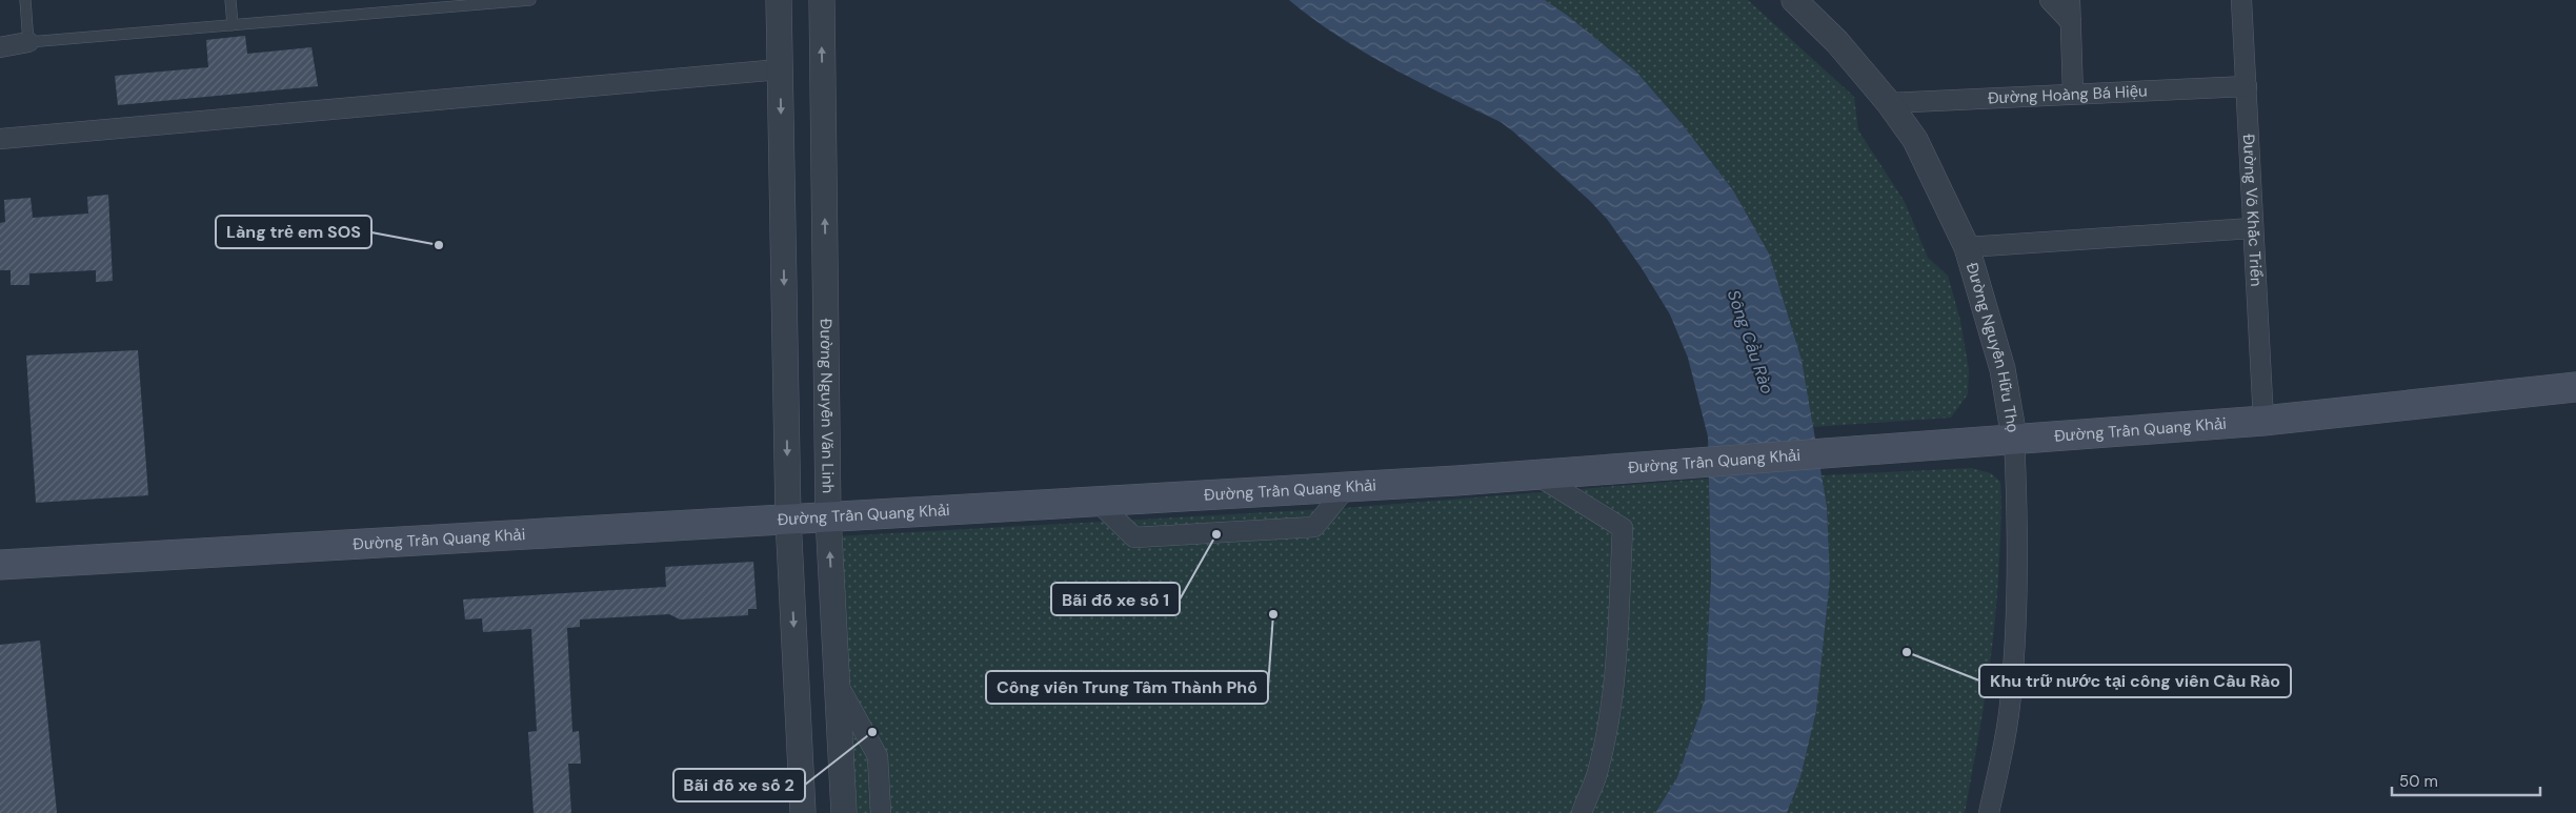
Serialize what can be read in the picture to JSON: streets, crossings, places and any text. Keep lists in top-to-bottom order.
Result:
{
  "streets": {
    "main road": ["Đường Trần Quang Khải"],
    "street": [
      "Đường Hoàng Bá Hiệu",
      "Đường Võ Khắc Triển",
      "Đường Nguyễn Hữu Thọ",
      "Đường Nguyễn Văn Linh"
    ]
  },
  "crossings": [
    ["Đường Hoàng Bá Hiệu", "Đường Võ Khắc Triển"],
    ["Đường Hoàng Bá Hiệu", "Đường Nguyễn Hữu Thọ"],
    ["Đường Võ Khắc Triển", "Đường Trần Quang Khải"],
    ["Đường Nguyễn Hữu Thọ", "Đường Trần Quang Khải"],
    ["Đường Nguyễn Văn Linh", "Đường Trần Quang Khải"]
  ],
  "water": ["Sông Cầu Rào"],
  "places": [
    "Làng trẻ em SOS",
    "Bãi đỗ xe số 1",
    "Công viên Trung Tâm Thành Phố",
    "Khu trữ nước tại công viên Cầu Rào",
    "Bãi đỗ xe số 2"
  ],
  "scale_bar": "50 m"
}
